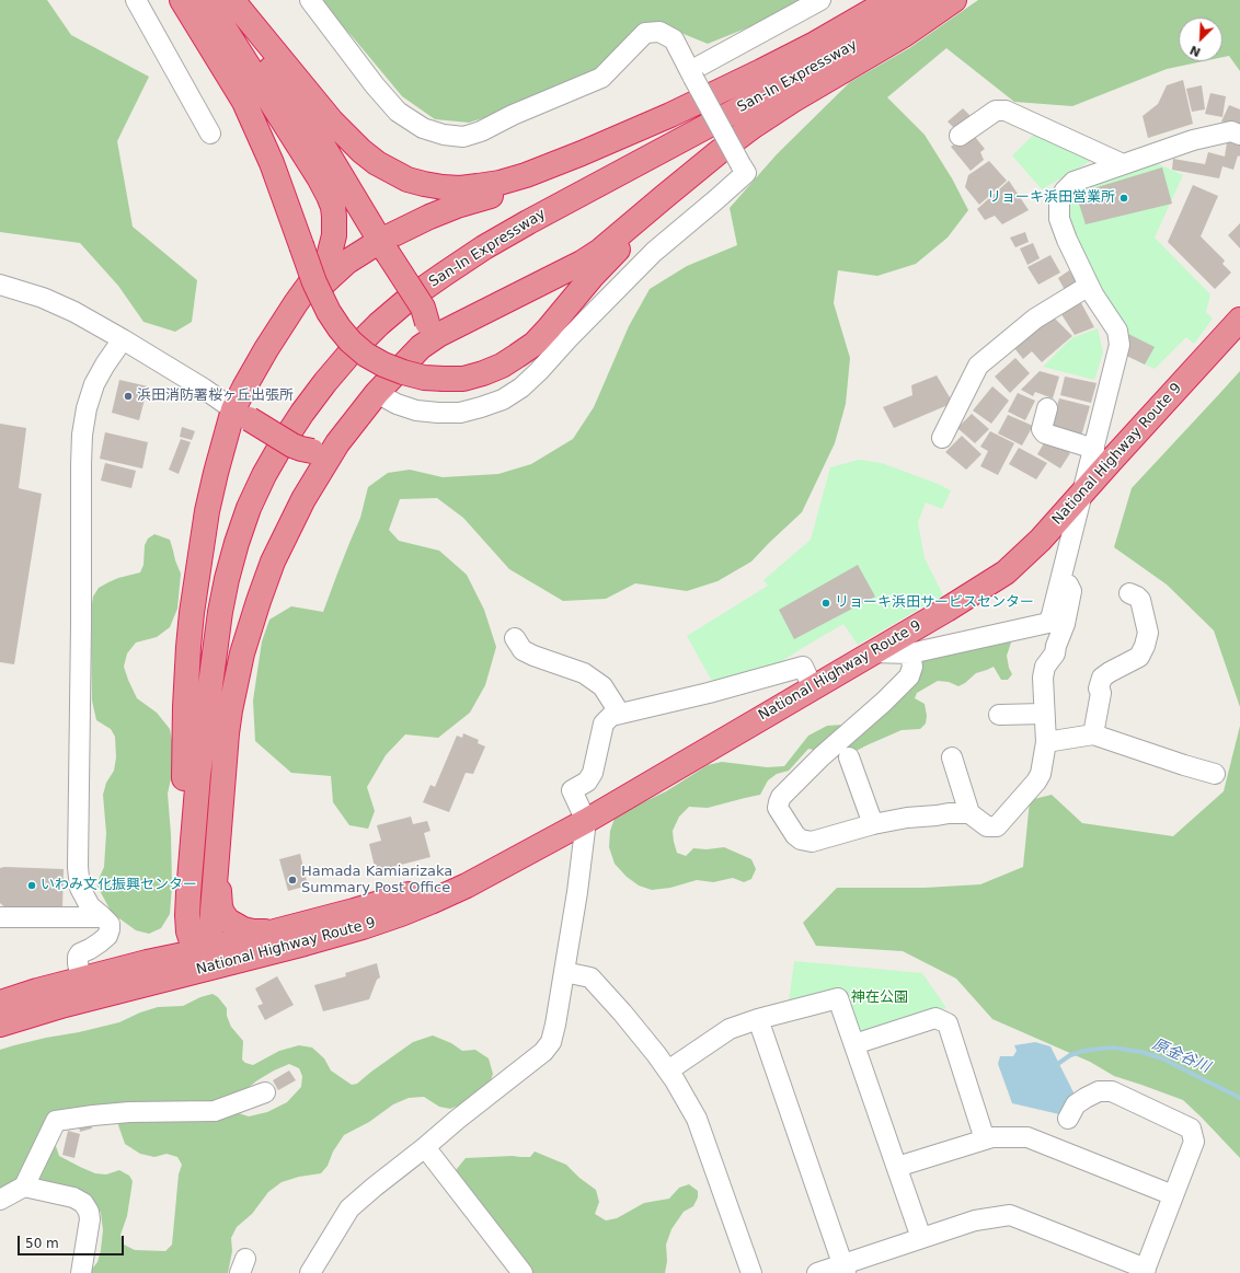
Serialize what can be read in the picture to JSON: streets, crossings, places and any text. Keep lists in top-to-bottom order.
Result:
{
  "streets": {
    "highway": ["San-In Expressway", "National Highway Route 9"]
  },
  "water": ["原金谷川"],
  "parks": ["神在公園"],
  "places": [
    "リョーキ浜田営業所",
    "浜田消防署桜ヶ丘出張所",
    "リョーキ浜田サービスセンター",
    "Hamada Kamiarizaka Summary Post Office",
    "いわみ文化振興センター"
  ],
  "scale_bar": "50 m",
  "north": "bottom left"
}
